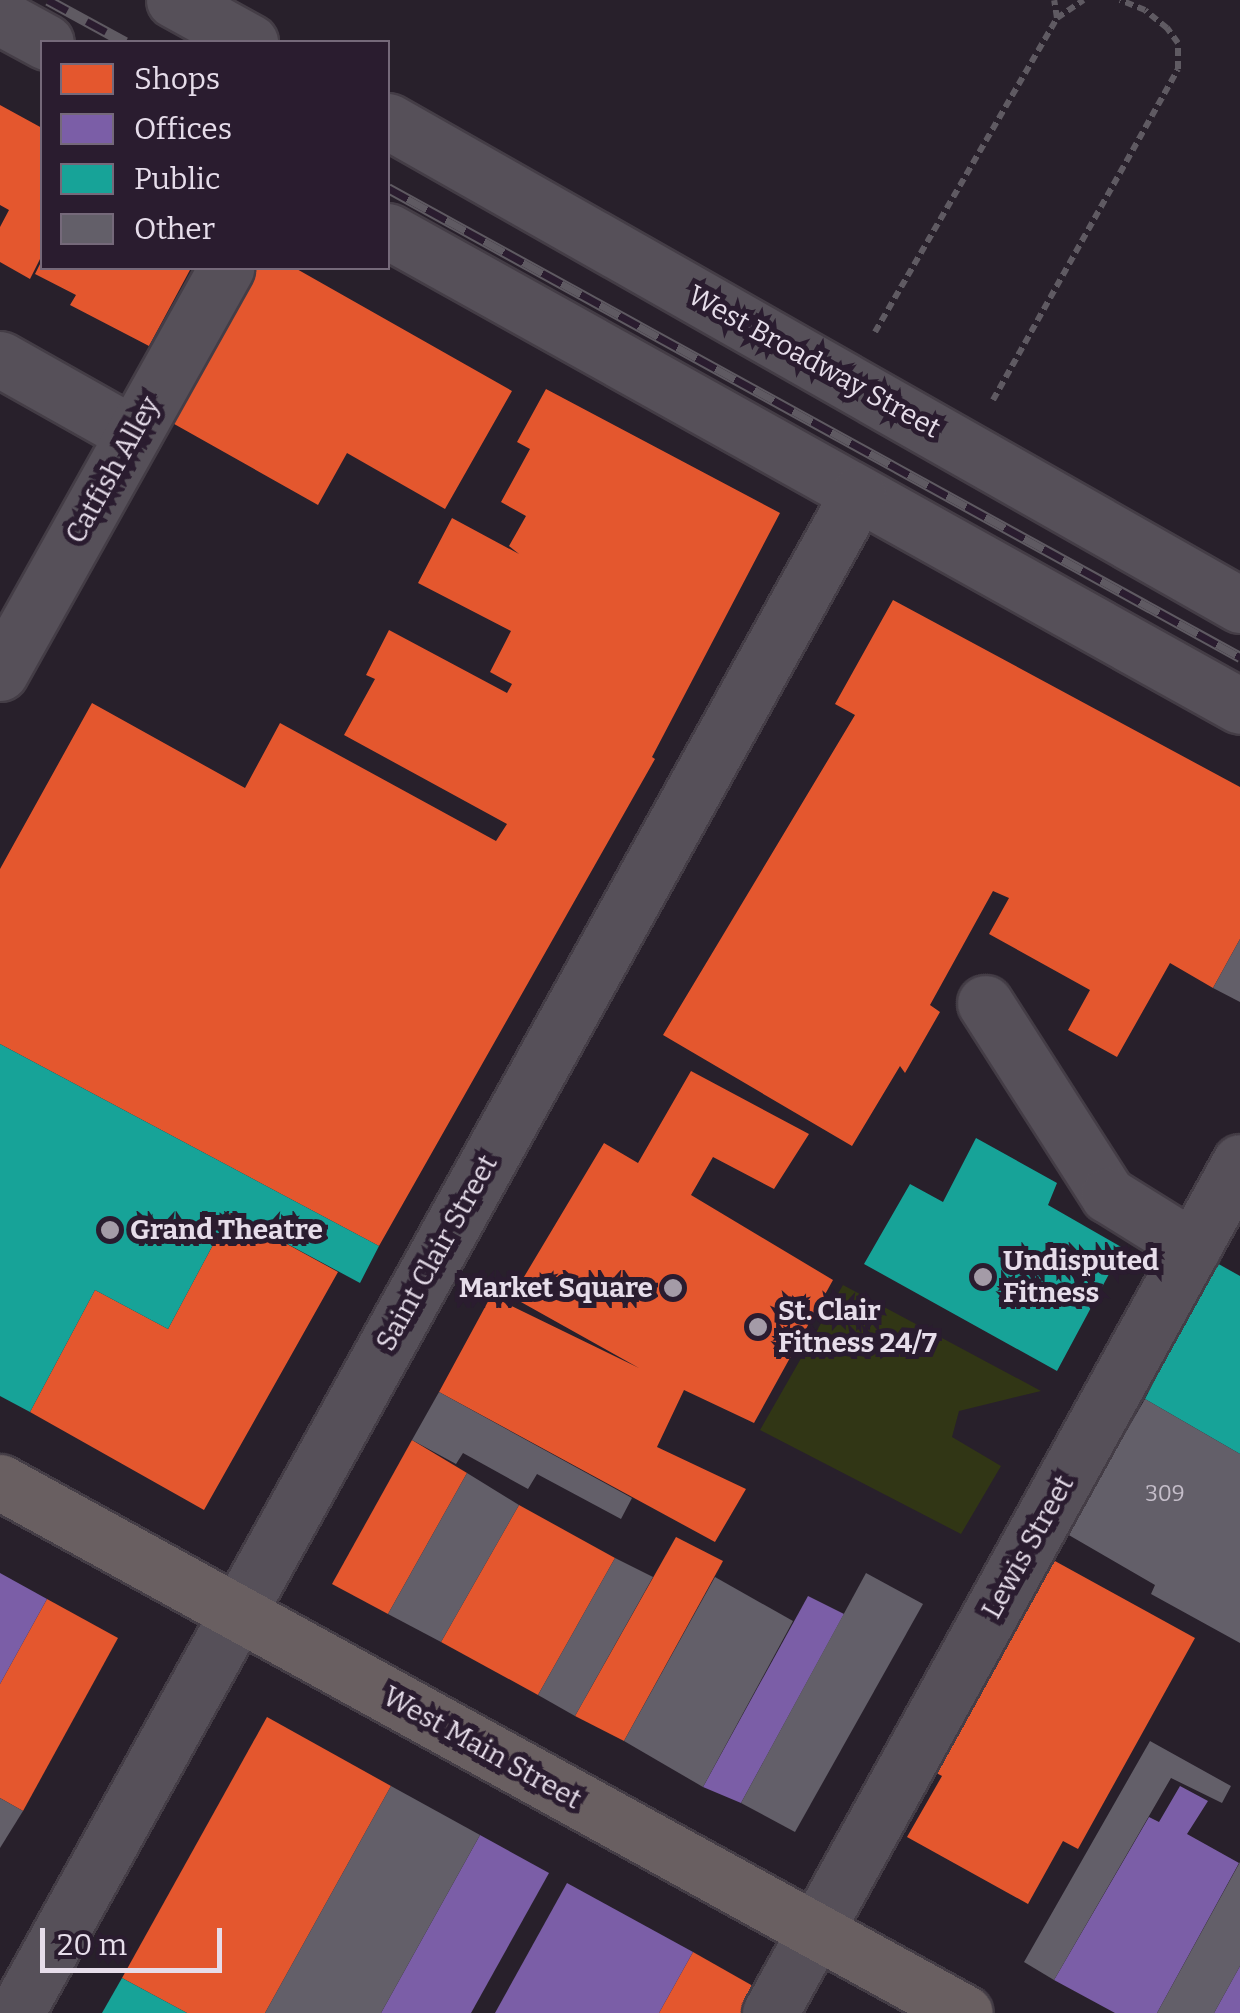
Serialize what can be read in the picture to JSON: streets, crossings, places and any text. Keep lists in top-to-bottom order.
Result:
{
  "streets": {
    "main road": ["West Main Street"],
    "street": [
      "West Broadway Street",
      "Catfish Alley",
      "Saint Clair Street",
      "Lewis Street"
    ]
  },
  "crossings": [
    ["Saint Clair Street", "West Main Street"],
    ["Lewis Street", "West Main Street"]
  ],
  "places": [
    "Grand Theatre",
    "Undisputed Fitness",
    "Market Square",
    "St. Clair Fitness 24/7"
  ],
  "house_numbers": ["309"],
  "legend": [
    "Shops",
    "Offices",
    "Public",
    "Other"
  ],
  "scale_bar": "20 m"
}
